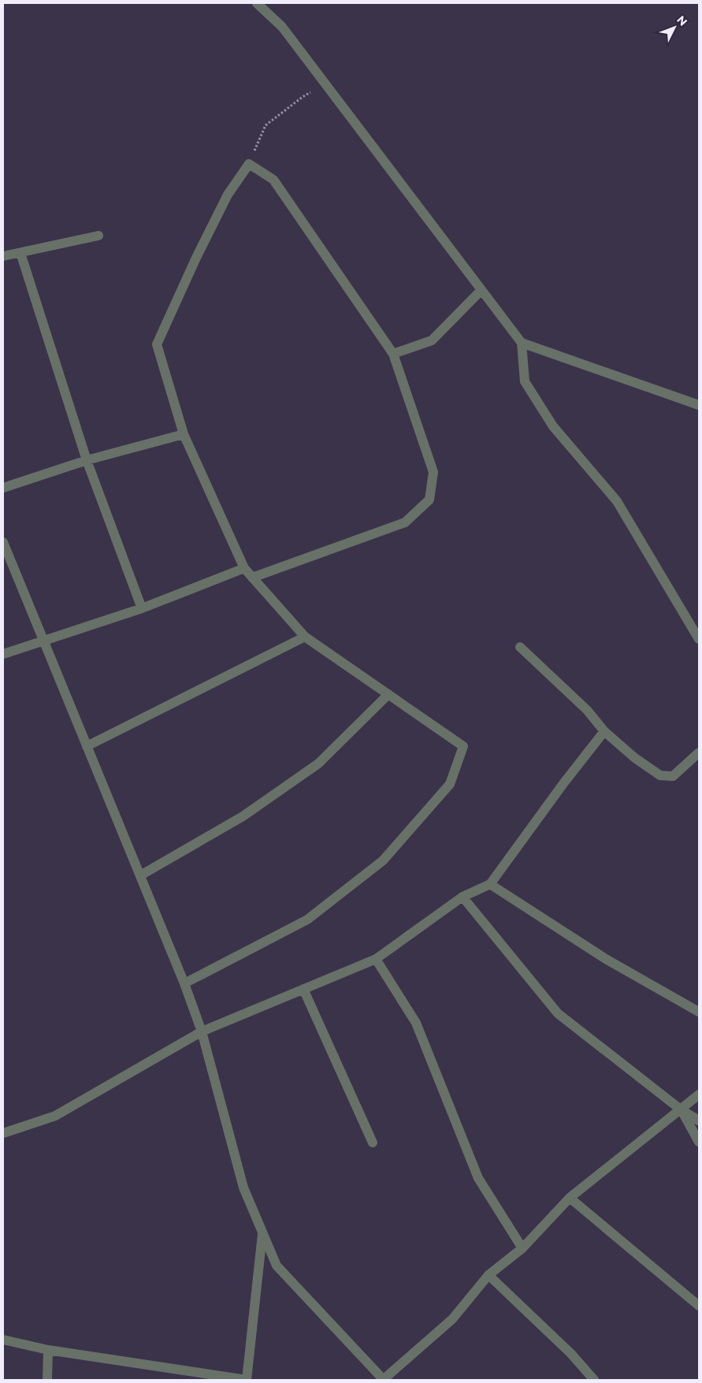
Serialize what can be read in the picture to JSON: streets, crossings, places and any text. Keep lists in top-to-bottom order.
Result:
{
  "north": "top right"
}
